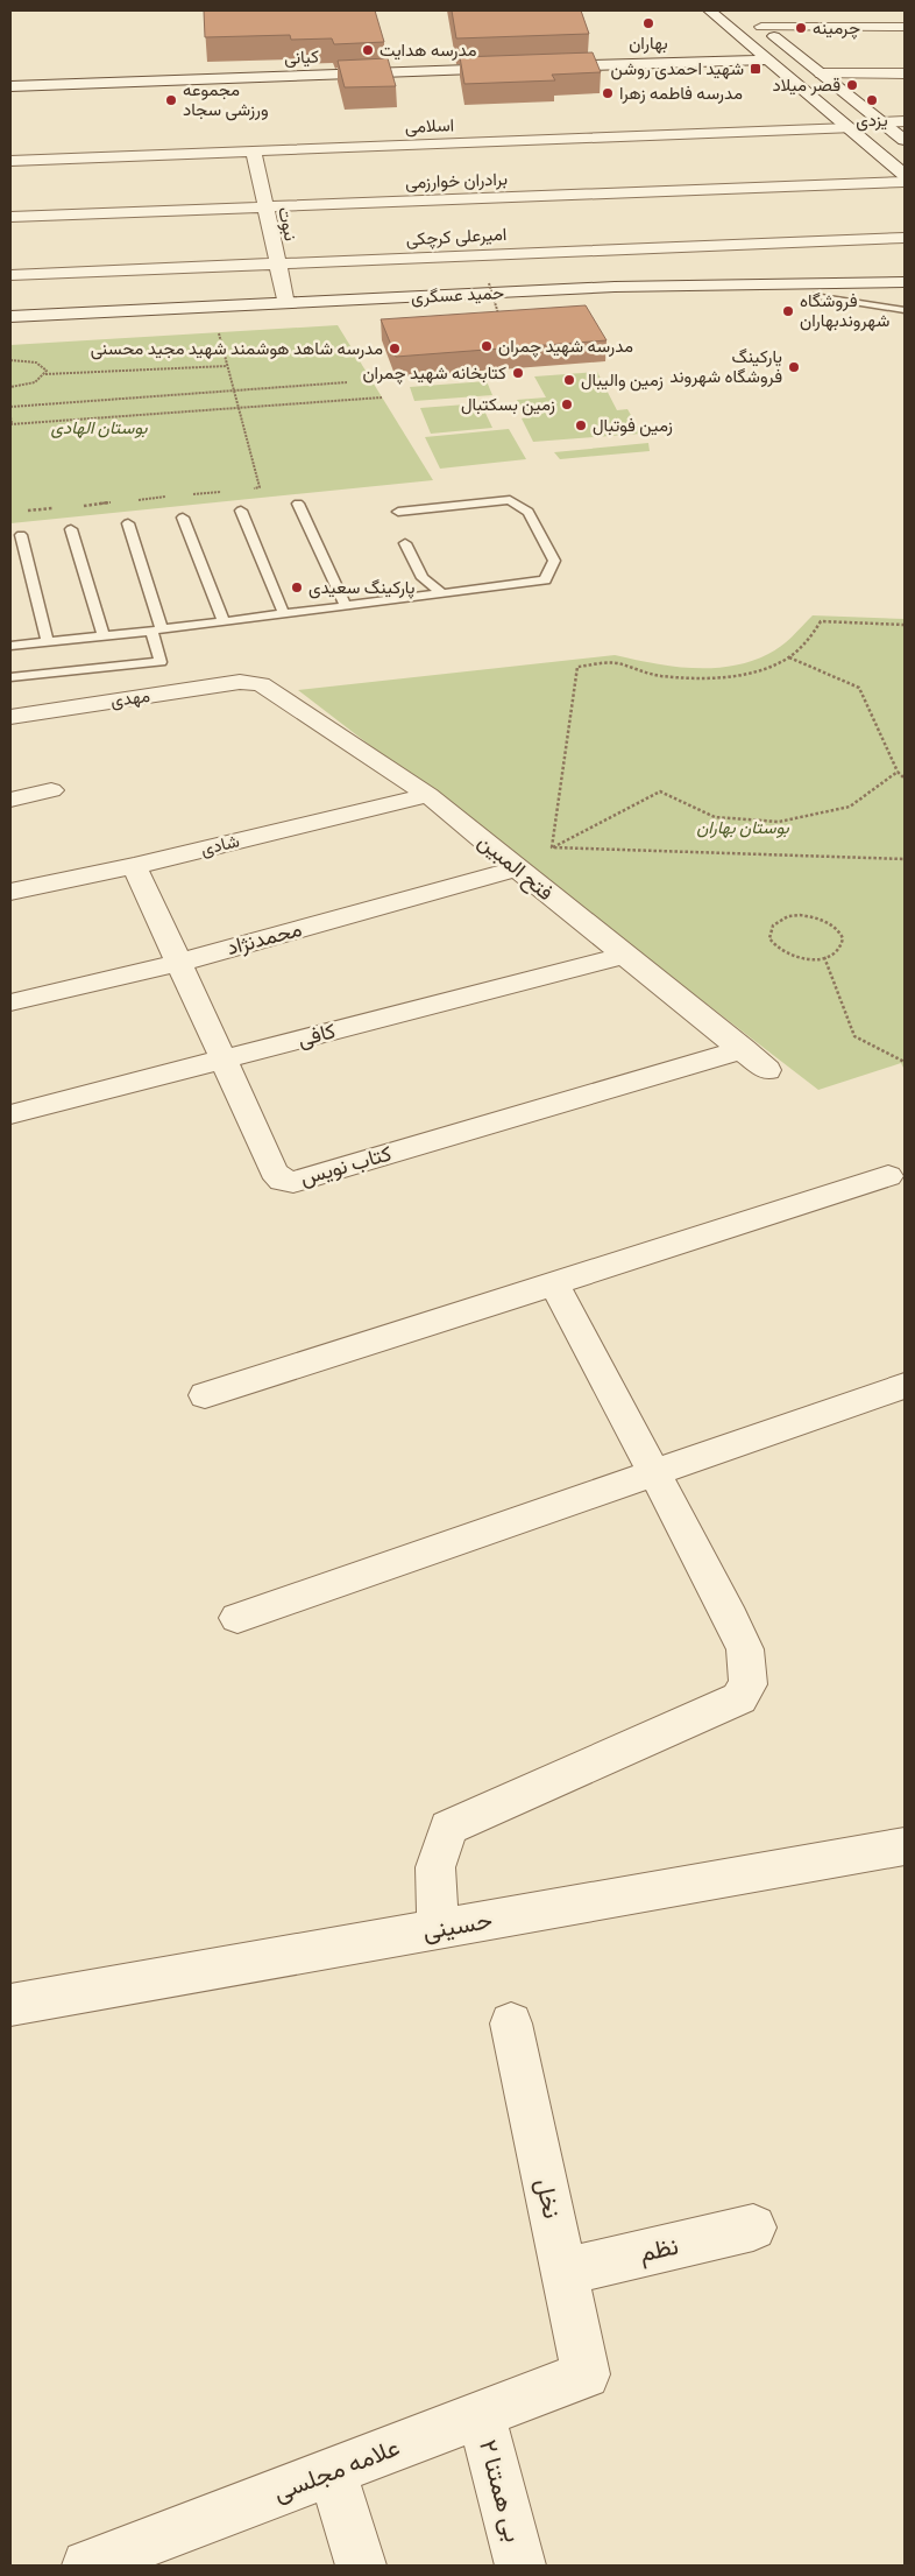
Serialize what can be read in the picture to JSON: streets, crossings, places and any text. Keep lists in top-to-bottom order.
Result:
{
  "streets": {
    "street": [
      "کیانی",
      "اسلامی",
      "برادران خوارزمی",
      "نبوت",
      "امیرعلی کرچکی",
      "حمید عسگری",
      "مهدی",
      "شادی",
      "فتح المبین",
      "محمدنژاد",
      "کافی",
      "کتاب نویس",
      "حسینی",
      "نخل",
      "نظم",
      "علامه مجلسی",
      "بی همتنا ۲"
    ]
  },
  "crossings": [
    ["اسلامی", "نبوت"],
    ["برادران خوارزمی", "نبوت"],
    ["نبوت", "امیرعلی کرچکی"],
    ["نبوت", "حمید عسگری"],
    ["مهدی", "فتح المبین"],
    ["شادی", "فتح المبین"],
    ["شادی", "کتاب نویس"],
    ["فتح المبین", "محمدنژاد"],
    ["فتح المبین", "کافی"],
    ["فتح المبین", "کتاب نویس"],
    ["محمدنژاد", "کتاب نویس"],
    ["کافی", "کتاب نویس"],
    ["نخل", "نظم"],
    ["نخل", "علامه مجلسی"],
    ["علامه مجلسی", "بی همتنا ۲"]
  ],
  "parks": ["بوستان الهادی", "بوستان بهاران"],
  "places": {
    "other": [
      "بهاران",
      "چرمینه",
      "مدرسه هدایت",
      "قصر میلاد",
      "مدرسه فاطمه زهرا",
      "مجموعه ورزشی سجاد",
      "یزدی",
      "فروشگاه شهروندبهاران",
      "مدرسه شهید چمران",
      "مدرسه شاهد هوشمند شهید مجید محسنی",
      "پارکینگ فروشگاه شهروند",
      "کتابخانه شهید چمران",
      "زمین والیبال",
      "زمین بسکتبال",
      "زمین فوتبال",
      "پارکینگ سعیدی"
    ],
    "transit": ["شهید احمدی روشن"]
  }
}
